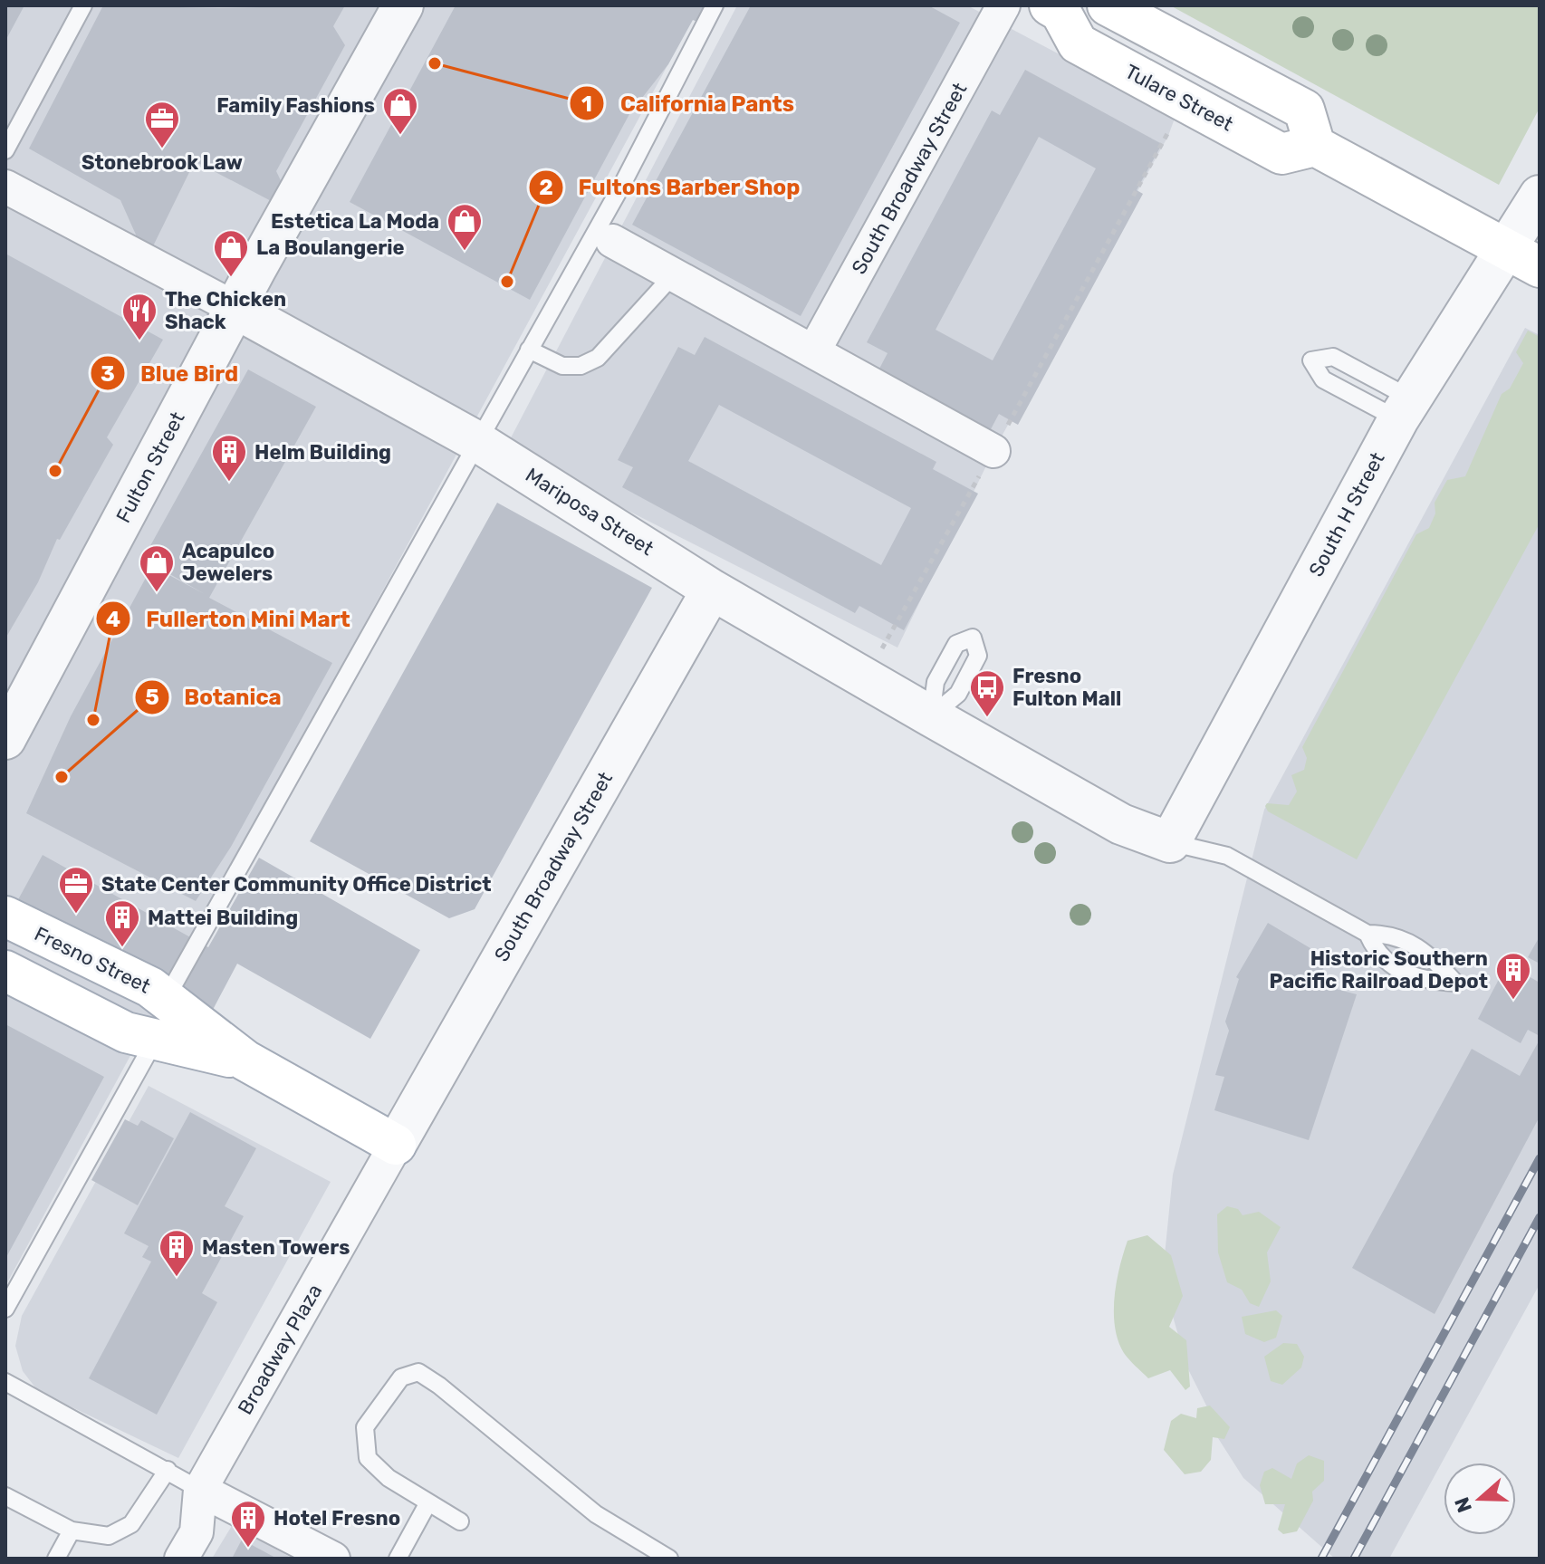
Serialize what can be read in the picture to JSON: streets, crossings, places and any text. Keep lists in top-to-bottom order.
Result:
{
  "streets": {
    "main road": ["Tulare Street", "Fresno Street"],
    "street": [
      "South Broadway Street",
      "Fulton Street",
      "Mariposa Street",
      "South H Street",
      "Broadway Plaza"
    ]
  },
  "crossings": [
    ["South Broadway Street", "Mariposa Street"],
    ["South Broadway Street", "Fresno Street"],
    ["South Broadway Street", "Broadway Plaza"],
    ["Fulton Street", "Mariposa Street"],
    ["Mariposa Street", "South H Street"],
    ["Fresno Street", "Broadway Plaza"]
  ],
  "places": {
    "other": [
      "California Pants",
      "Fultons Barber Shop",
      "Blue Bird",
      "Fullerton Mini Mart",
      "Botanica"
    ],
    "shop": [
      "Family Fashions",
      "Estetica La Moda",
      "La Boulangerie",
      "Acapulco Jewelers"
    ],
    "office": ["Stonebrook Law", "State Center Community Office District"],
    "restaurant": ["The Chicken Shack"],
    "building": [
      "Helm Building",
      "Mattei Building",
      "Historic Southern Pacific Railroad Depot",
      "Masten Towers",
      "Hotel Fresno"
    ],
    "bus stop": ["Fresno Fulton Mall"]
  },
  "north": "left"
}
